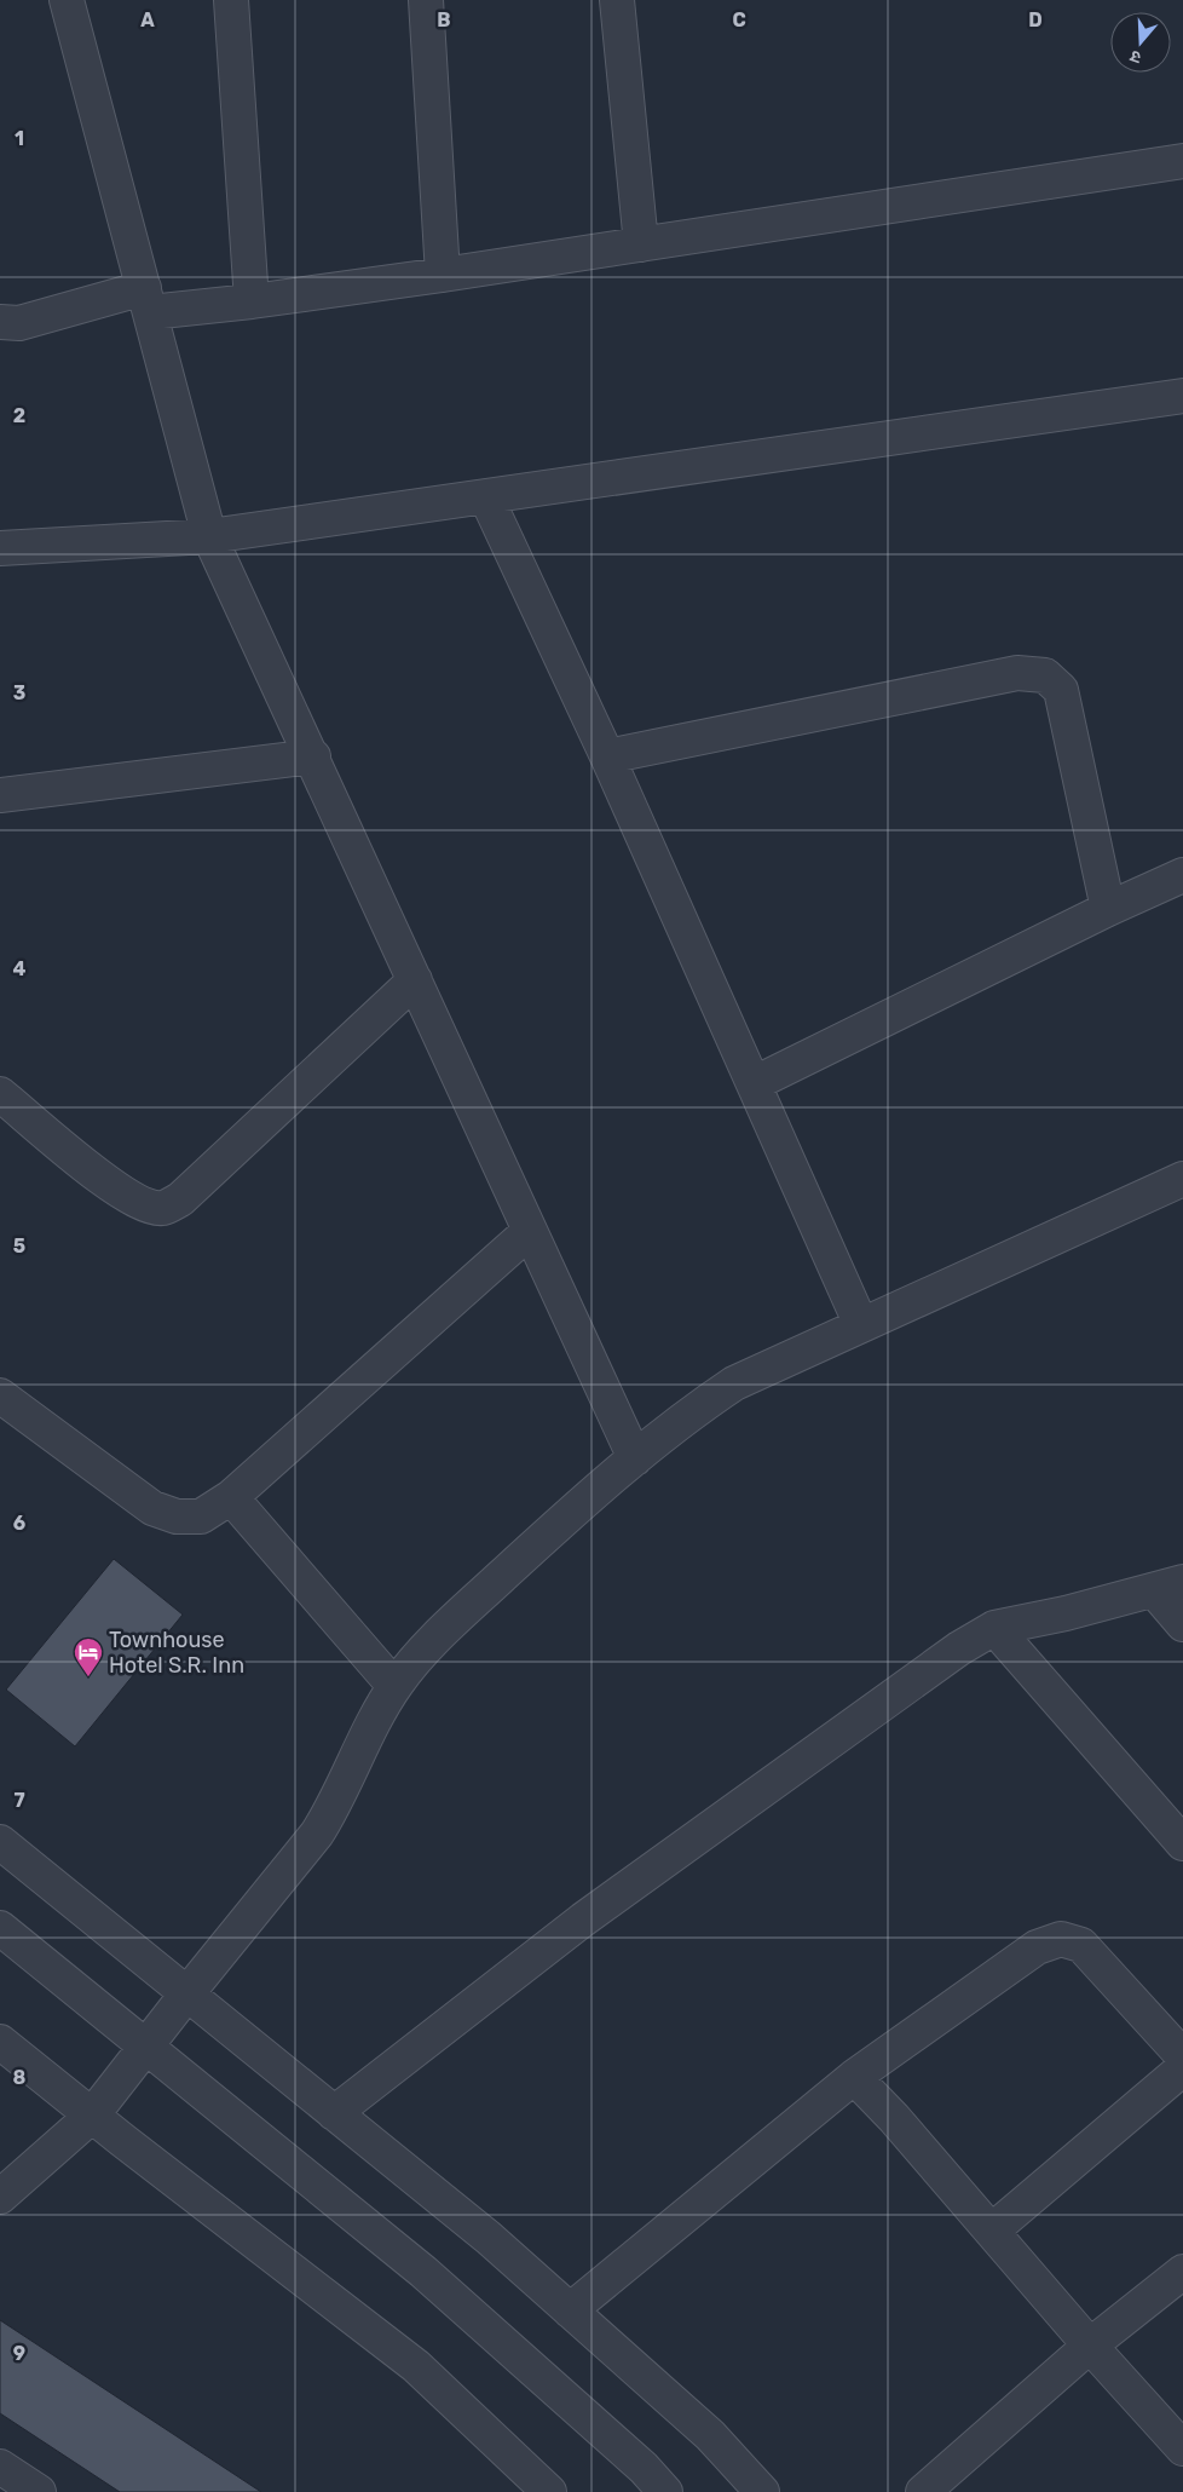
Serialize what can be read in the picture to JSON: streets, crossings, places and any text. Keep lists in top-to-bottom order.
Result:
{
  "places": {
    "hotel": ["Townhouse Hotel S.R. Inn"]
  },
  "north": "bottom",
  "grid": {
    "columns": [
      "A",
      "B",
      "C",
      "D"
    ],
    "rows": [
      "1",
      "2",
      "3",
      "4",
      "5",
      "6",
      "7",
      "8",
      "9"
    ]
  }
}
